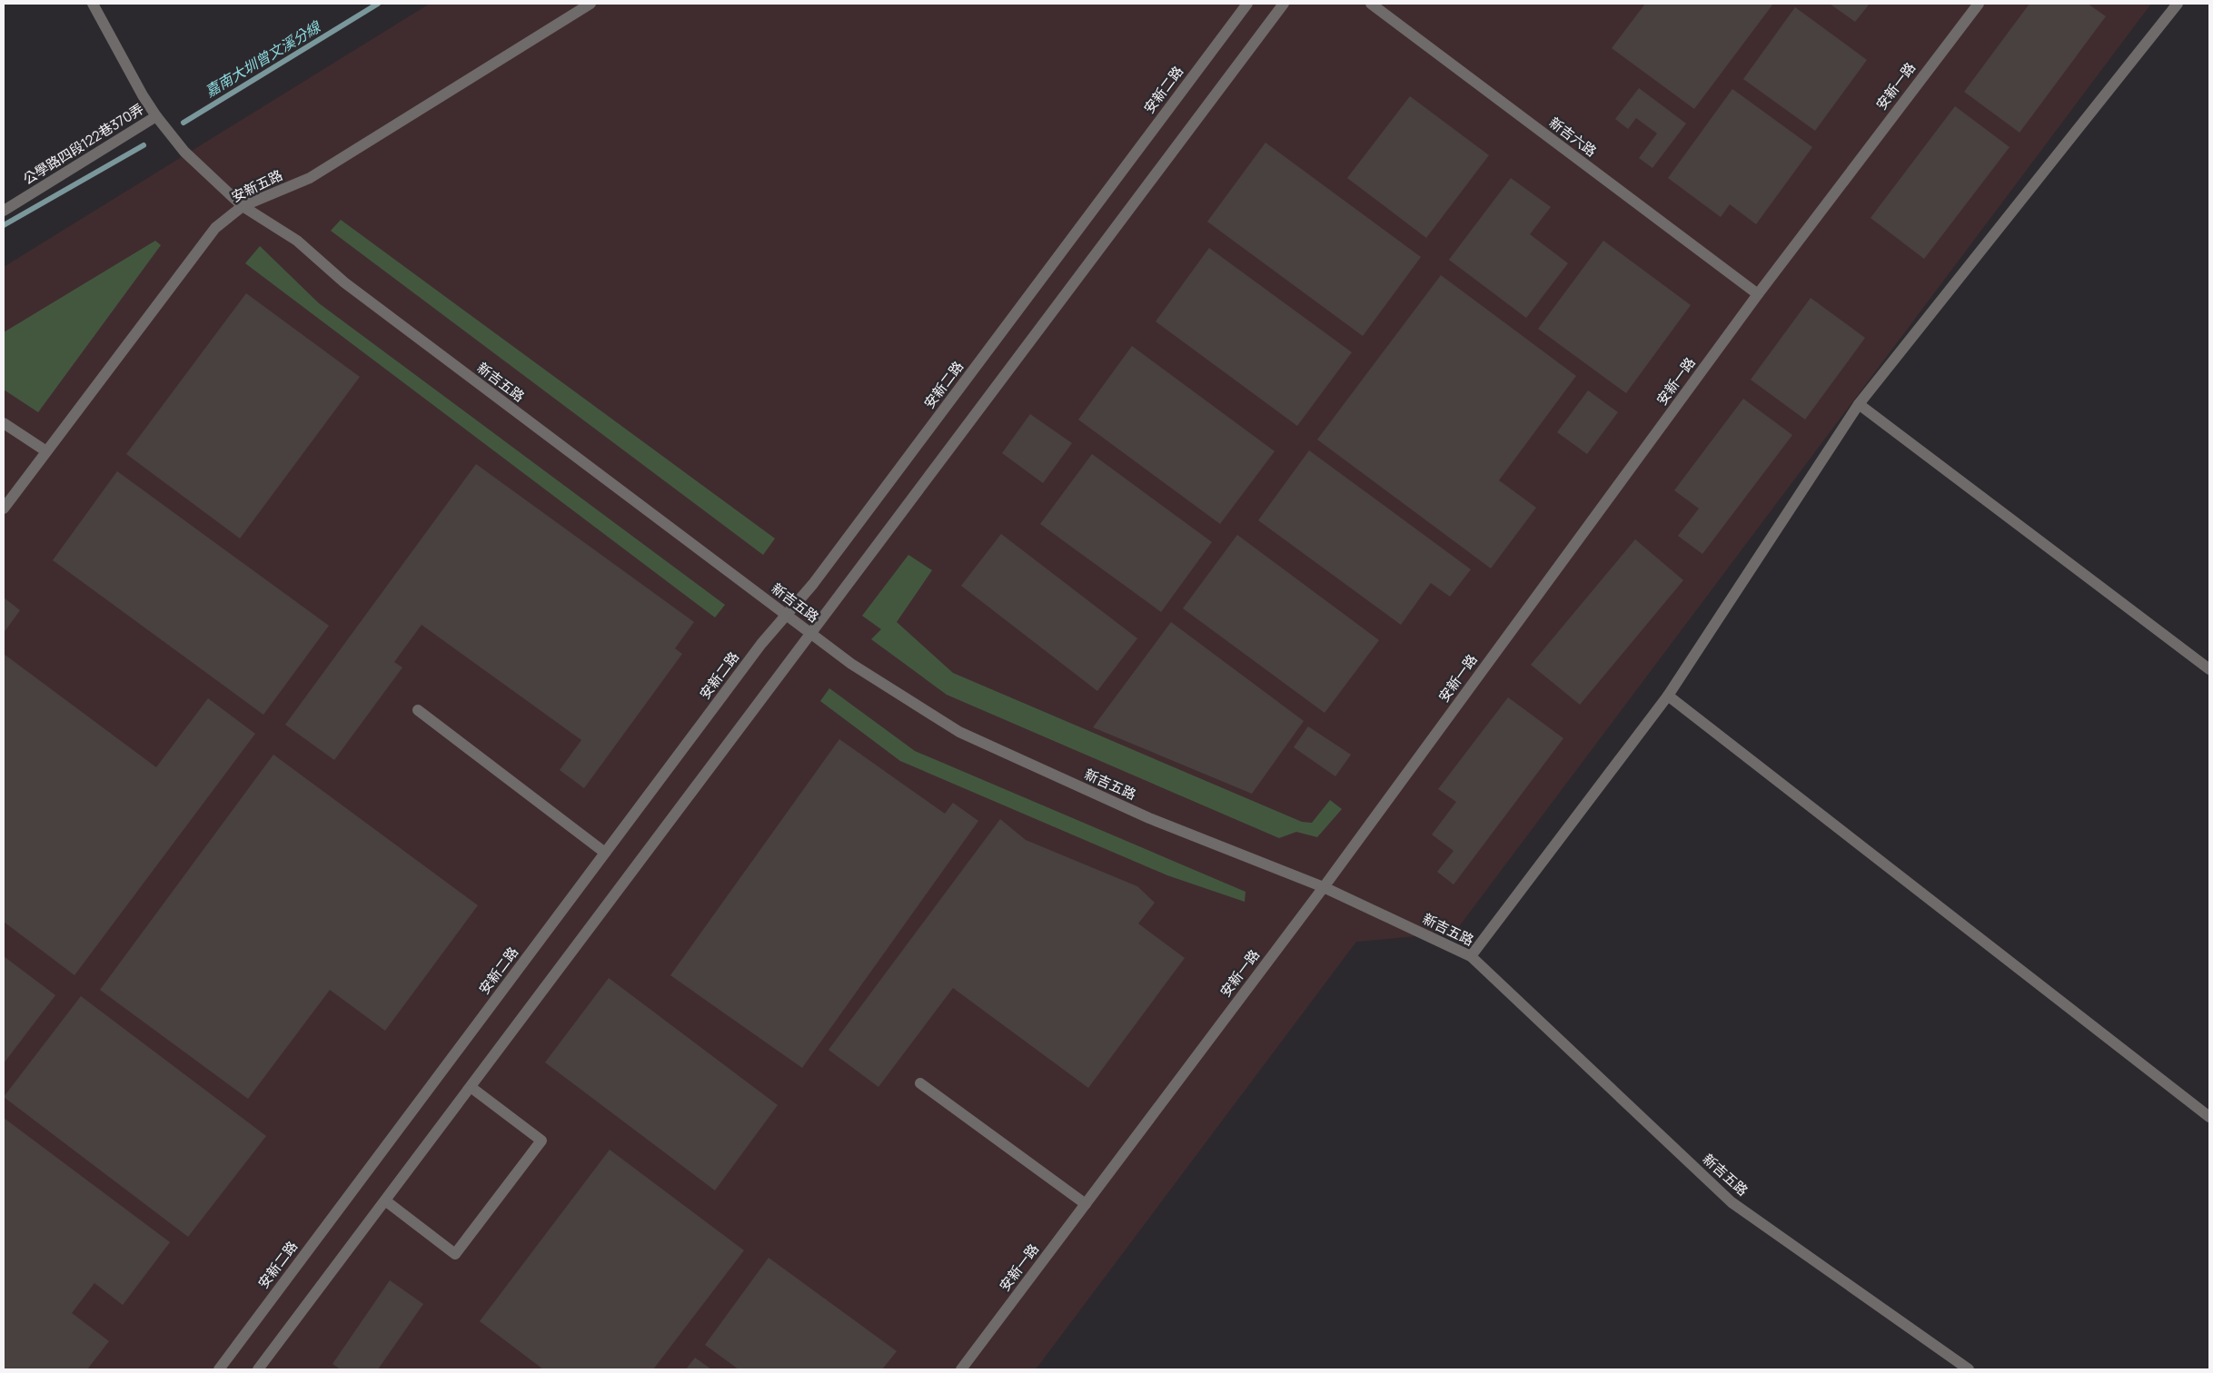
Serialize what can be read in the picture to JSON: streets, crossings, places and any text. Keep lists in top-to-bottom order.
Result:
{
  "streets": {
    "street": [
      "安新一路",
      "安新二路",
      "新吉六路",
      "公學路四段122巷370弄",
      "安新五路",
      "新吉五路"
    ]
  },
  "crossings": [
    ["安新一路", "新吉六路"],
    ["安新一路", "新吉五路"],
    ["安新二路", "新吉五路"],
    ["公學路四段122巷370弄", "新吉五路"],
    ["安新五路", "新吉五路"]
  ],
  "water": ["嘉南大圳曾文溪分線"]
}
